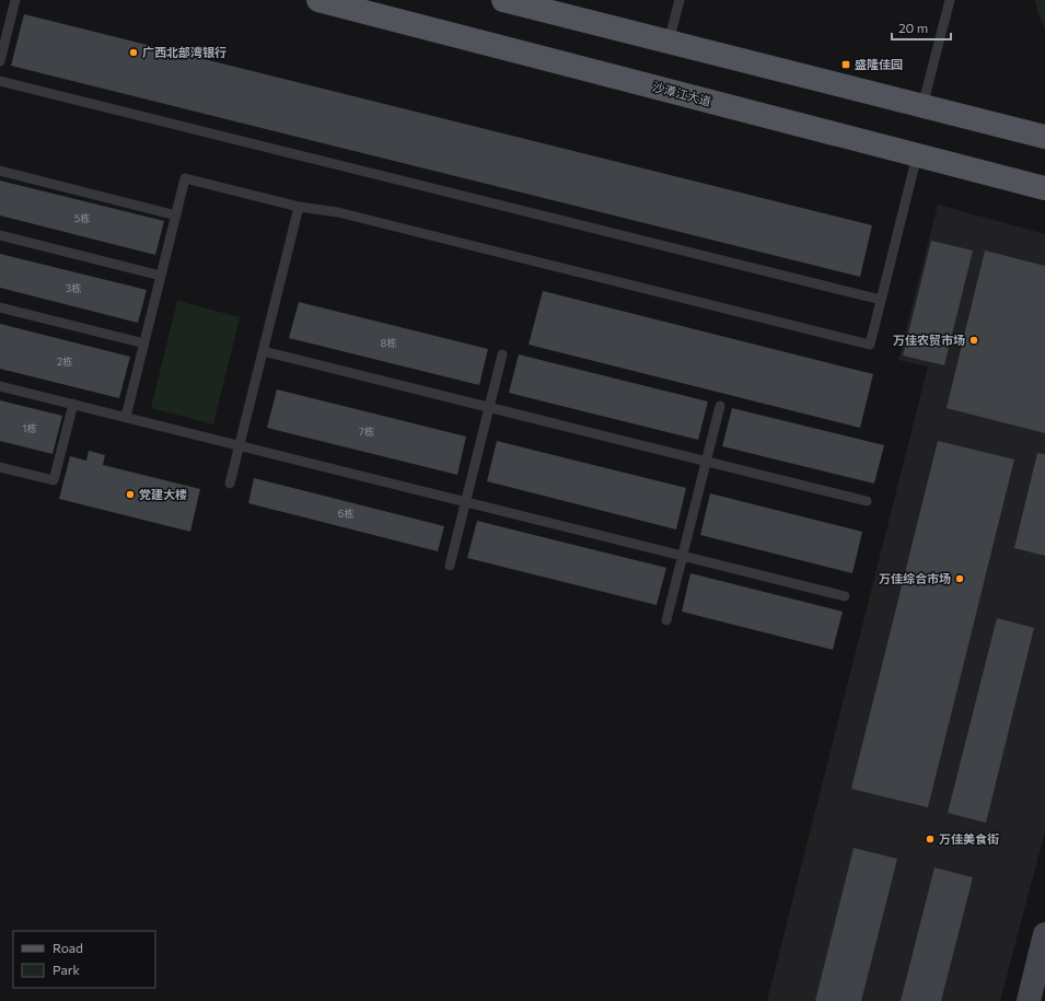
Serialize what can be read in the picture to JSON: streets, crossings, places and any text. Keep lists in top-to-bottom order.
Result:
{
  "streets": {
    "main road": ["沙潭江大道"]
  },
  "places": {
    "other": [
      "广西北部湾银行",
      "万佳农贸市场",
      "党建大楼",
      "万佳综合市场",
      "万佳美食街"
    ],
    "transit": ["盛隆佳园"]
  },
  "house_numbers": [
    "5栋",
    "3栋",
    "8栋",
    "2栋",
    "1栋",
    "7栋",
    "6栋"
  ],
  "legend": ["Road", "Park"],
  "scale_bar": "20 m"
}
